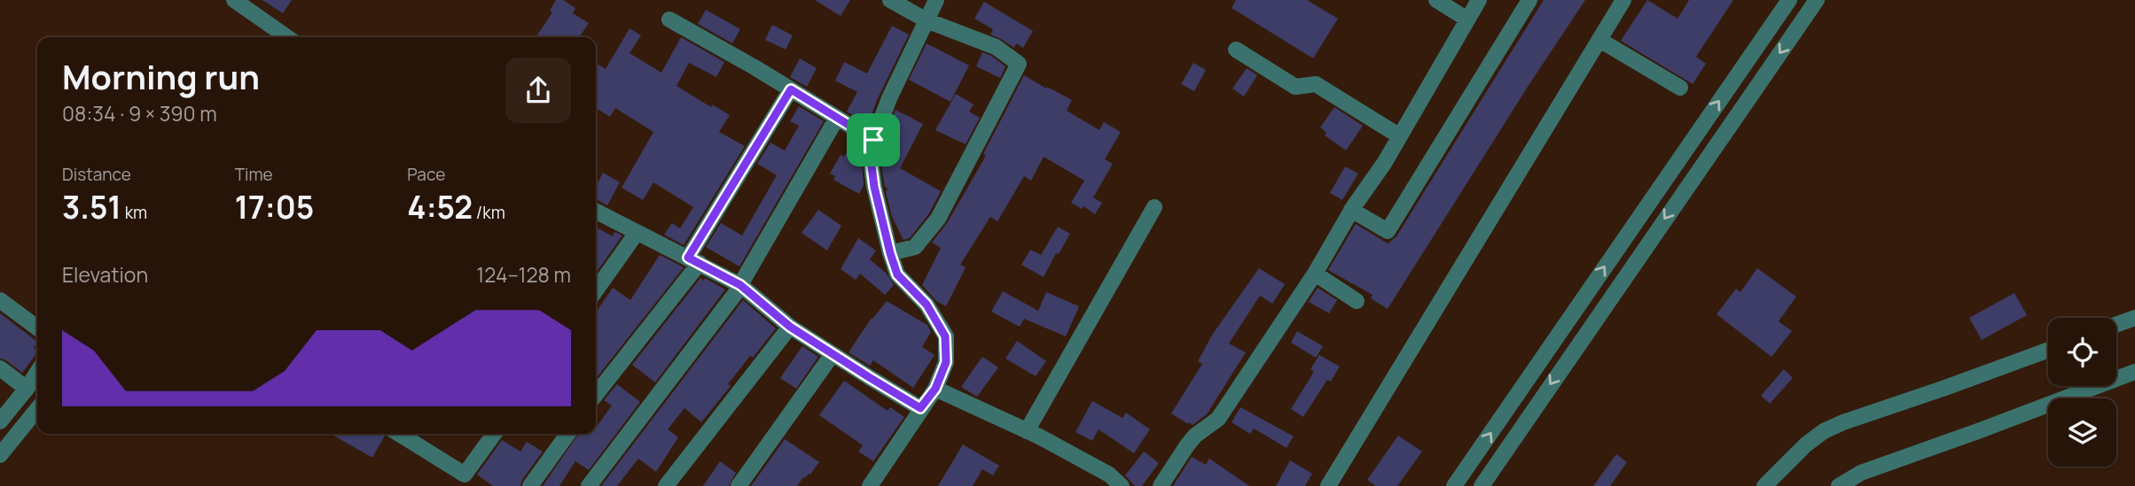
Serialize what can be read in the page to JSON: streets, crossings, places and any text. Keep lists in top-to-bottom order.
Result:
{
  "page": {
    "heading": ["Morning run", "08:34 · 9 × 390 m"],
    "stats": [
      ["Distance", "3.51 km"],
      ["Time", "17:05"],
      ["Pace", "4:52 /km"]
    ],
    "chart": ["Elevation", "124–128 m"]
  }
}
